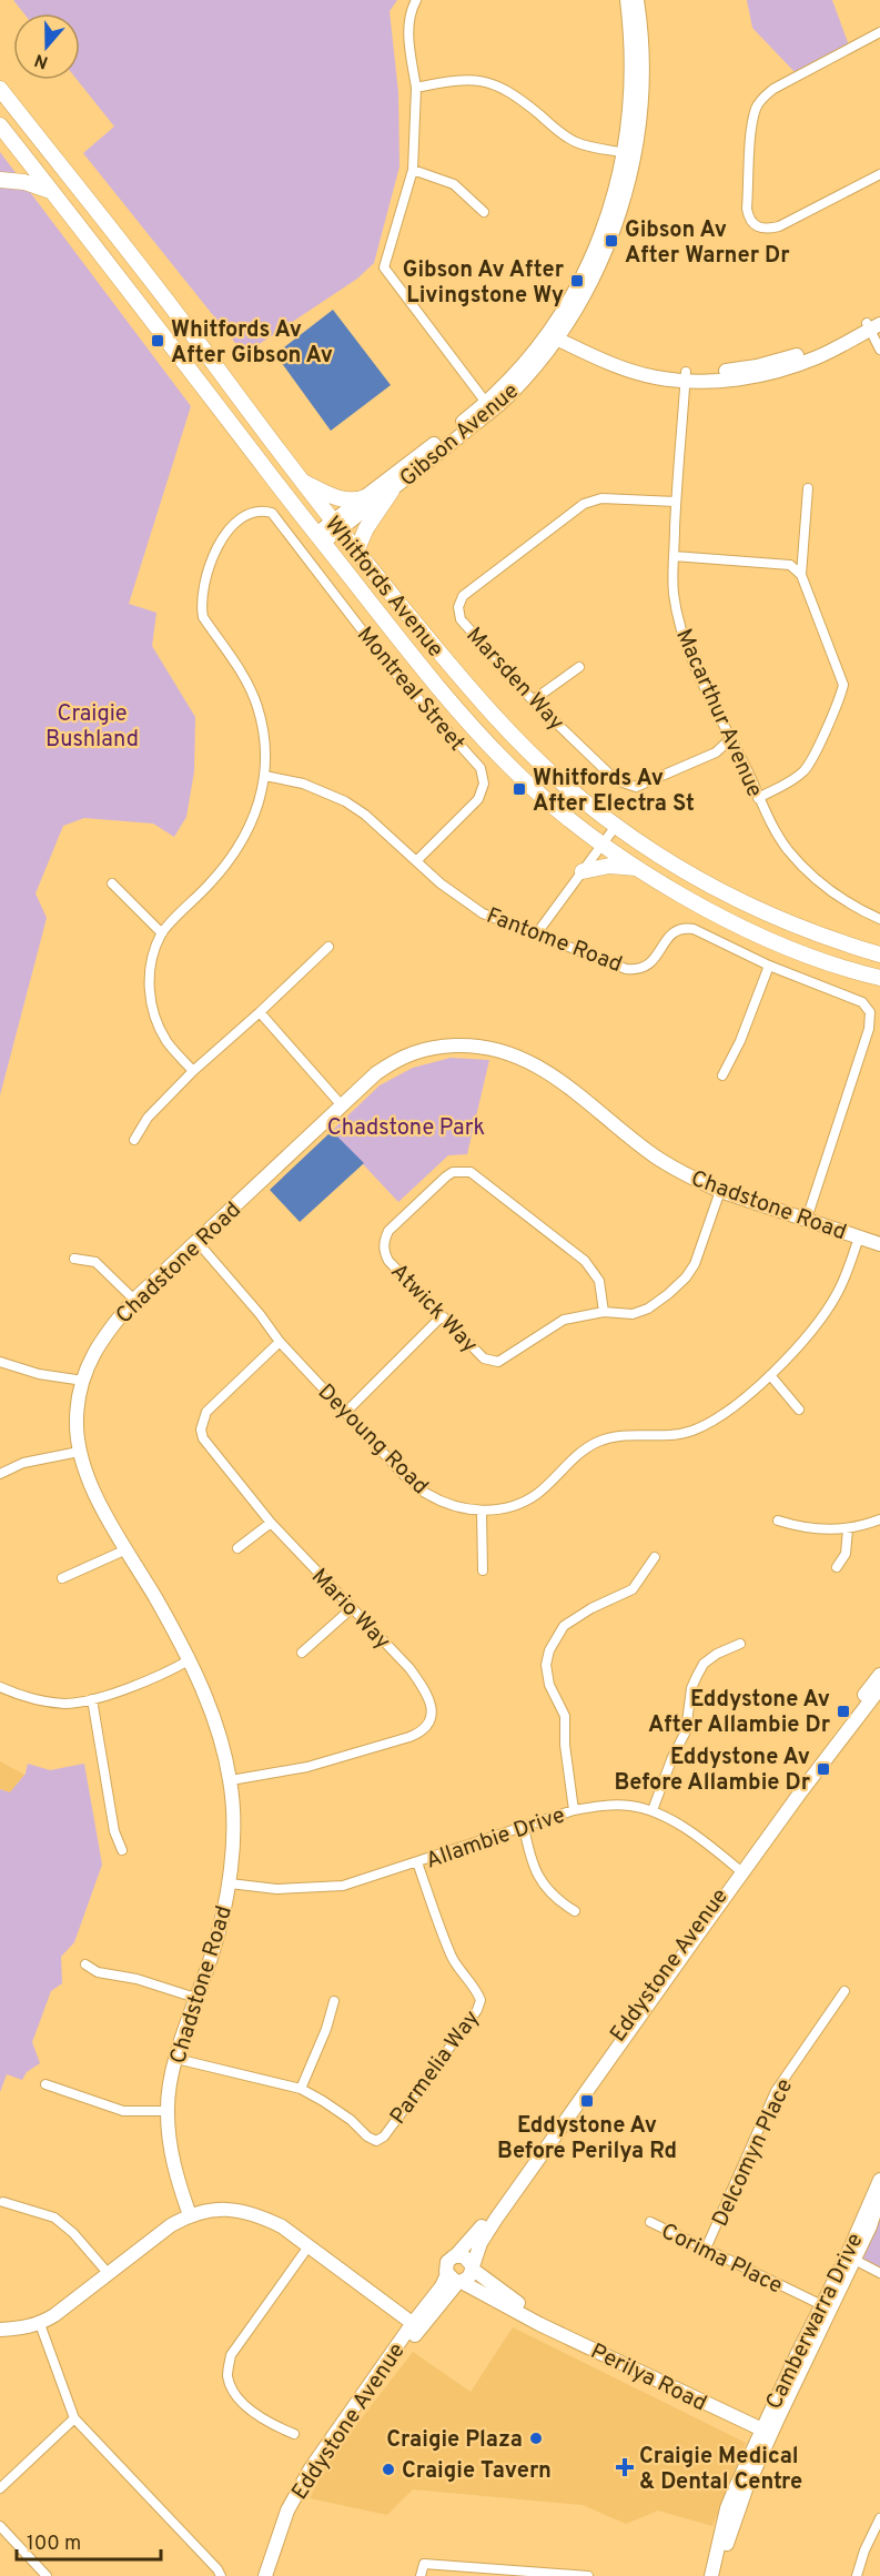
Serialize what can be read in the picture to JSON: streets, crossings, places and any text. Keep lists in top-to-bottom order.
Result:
{
  "streets": {
    "main road": ["Whitfords Avenue"],
    "street": [
      "Gibson Avenue",
      "Marsden Way",
      "Montreal Street",
      "Macarthur Avenue",
      "Fantome Road",
      "Chadstone Road",
      "Atwick Way",
      "Deyoung Road",
      "Mario Way",
      "Allambie Drive",
      "Eddystone Avenue",
      "Parmelia Way",
      "Delcomyn Place",
      "Corima Place",
      "Camberwarra Drive",
      "Perilya Road"
    ]
  },
  "crossings": [
    ["Gibson Avenue", "Whitfords Avenue"],
    ["Marsden Way", "Macarthur Avenue"],
    ["Montreal Street", "Fantome Road"],
    ["Fantome Road", "Chadstone Road"],
    ["Chadstone Road", "Atwick Way"],
    ["Chadstone Road", "Deyoung Road"],
    ["Chadstone Road", "Mario Way"],
    ["Chadstone Road", "Allambie Drive"],
    ["Chadstone Road", "Parmelia Way"],
    ["Deyoung Road", "Mario Way"],
    ["Allambie Drive", "Eddystone Avenue"],
    ["Allambie Drive", "Parmelia Way"],
    ["Eddystone Avenue", "Perilya Road"],
    ["Delcomyn Place", "Corima Place"],
    ["Corima Place", "Camberwarra Drive"],
    ["Camberwarra Drive", "Perilya Road"]
  ],
  "parks": ["Craigie Bushland", "Chadstone Park"],
  "places": {
    "transit": [
      "Gibson Av After Warner Dr",
      "Gibson Av After Livingstone Wy",
      "Whitfords Av After Gibson Av",
      "Whitfords Av After Electra St",
      "Eddystone Av After Allambie Dr",
      "Eddystone Av Before Allambie Dr",
      "Eddystone Av Before Perilya Rd"
    ],
    "other": ["Craigie Plaza", "Craigie Tavern"],
    "health": ["Craigie Medical & Dental Centre"]
  },
  "scale_bar": "100 m",
  "north": "bottom"
}
